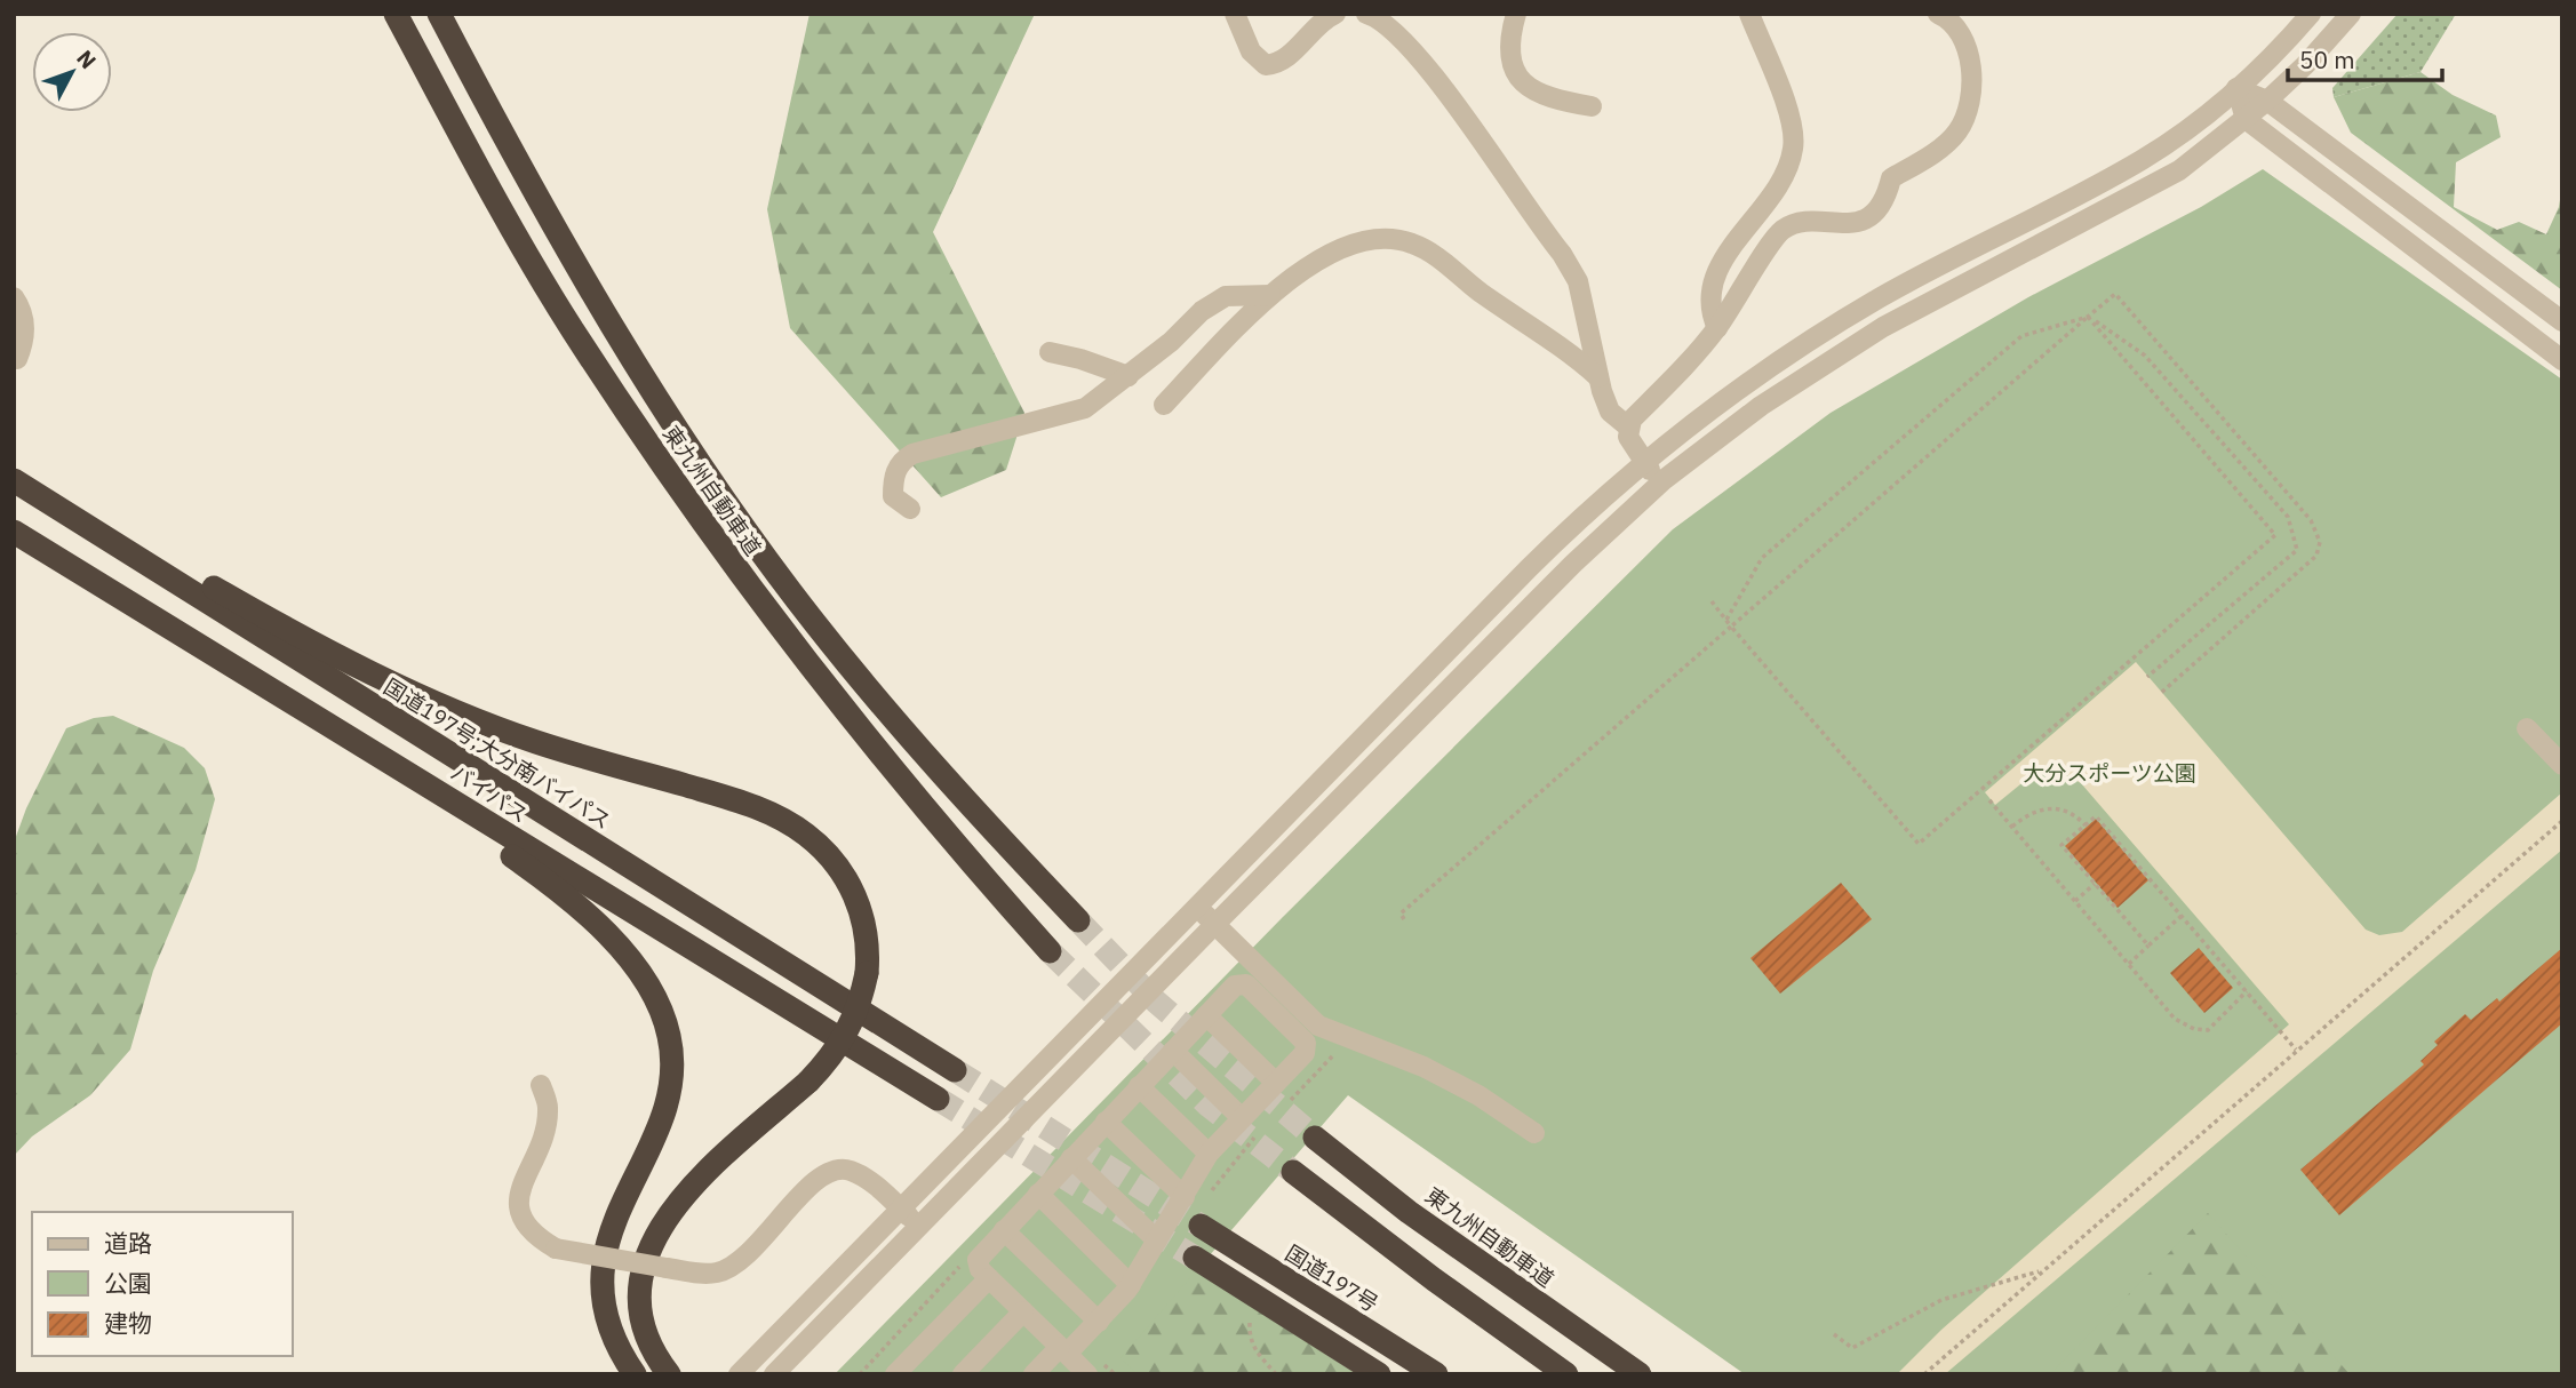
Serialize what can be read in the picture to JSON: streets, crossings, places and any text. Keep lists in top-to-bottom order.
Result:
{
  "streets": {
    "highway": [
      "東九州自動車道",
      "国道197号;大分南バイパス",
      "バイパス",
      "国道197号"
    ]
  },
  "parks": ["大分スポーツ公園"],
  "legend": ["道路", "公園", "建物"],
  "scale_bar": "50 m",
  "north": "top right"
}
